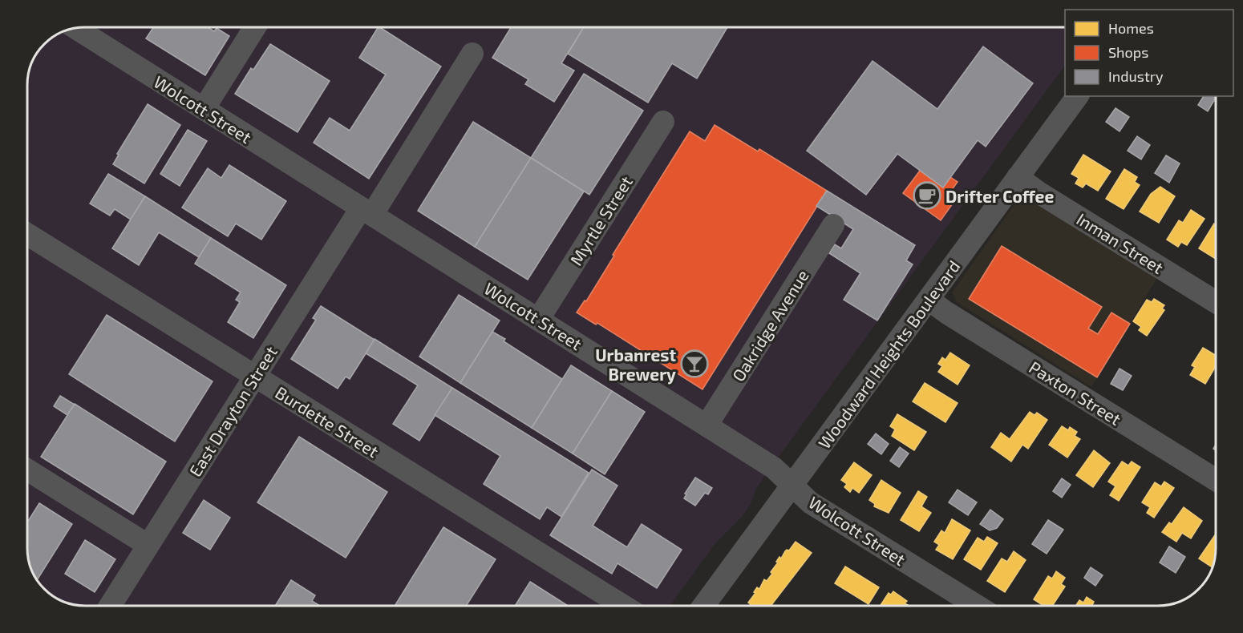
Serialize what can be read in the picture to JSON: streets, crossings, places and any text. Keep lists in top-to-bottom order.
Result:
{
  "streets": {
    "street": [
      "Wolcott Street",
      "Myrtle Street",
      "Inman Street",
      "Oakridge Avenue",
      "Woodward Heights Boulevard",
      "Paxton Street",
      "East Drayton Street",
      "Burdette Street"
    ]
  },
  "crossings": [
    ["Wolcott Street", "Myrtle Street"],
    ["Wolcott Street", "Oakridge Avenue"],
    ["Wolcott Street", "Woodward Heights Boulevard"],
    ["Wolcott Street", "East Drayton Street"],
    ["Inman Street", "Woodward Heights Boulevard"],
    ["Woodward Heights Boulevard", "Paxton Street"],
    ["East Drayton Street", "Burdette Street"]
  ],
  "places": {
    "cafe": ["Drifter Coffee"],
    "bar": ["Urbanrest Brewery"]
  },
  "legend": ["Homes", "Shops", "Industry"]
}
